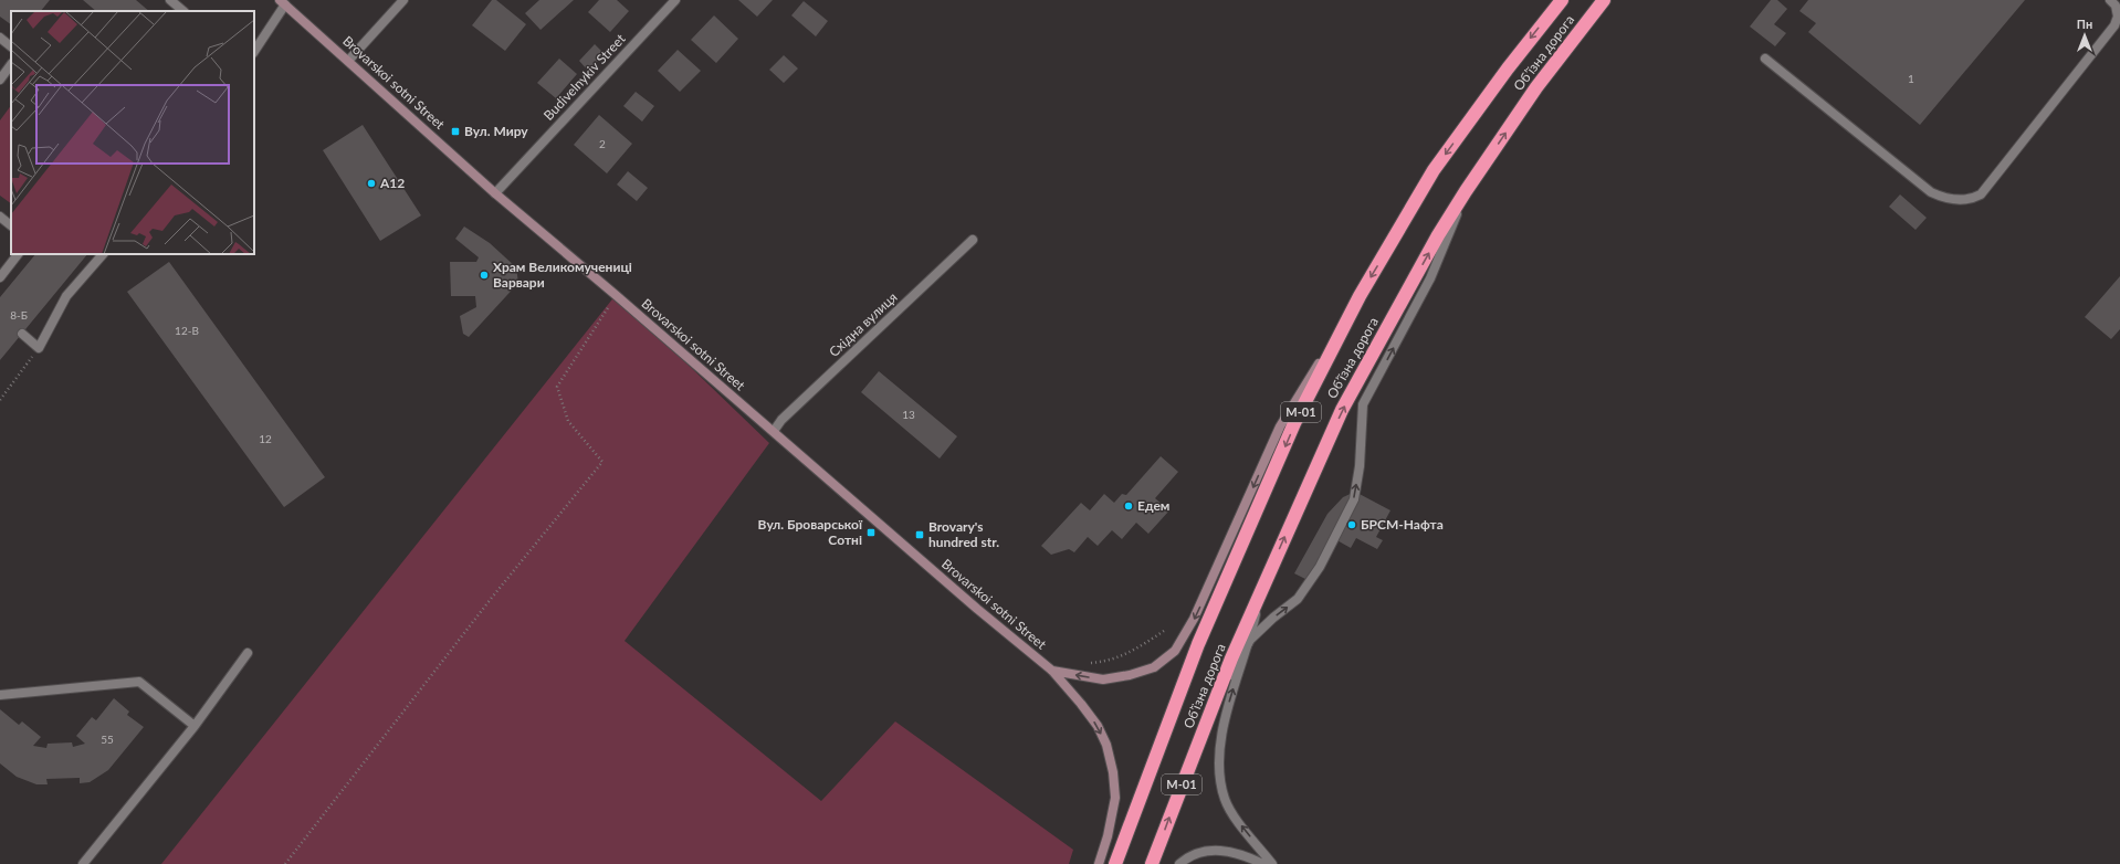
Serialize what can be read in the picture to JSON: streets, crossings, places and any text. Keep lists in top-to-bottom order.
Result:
{
  "streets": {
    "highway": ["Обʼїзна дорога", "М-01"],
    "street": ["Budivelnykiv Street", "Brovarskoi sotni Street", "Східна вулиця"]
  },
  "crossings": [
    ["Budivelnykiv Street", "Brovarskoi sotni Street"],
    ["Brovarskoi sotni Street", "Східна вулиця"]
  ],
  "places": {
    "transit": ["Вул. Миру", "Вул. Броварської Cотні", "Brovary's hundred str."],
    "other": [
      "А12",
      "Храм Великомучениці Варвари",
      "Едем",
      "БРСМ-Нафта"
    ]
  },
  "house_numbers": [
    "1",
    "2",
    "8-Б",
    "12-В",
    "13",
    "12",
    "55"
  ],
  "north": "top"
}
